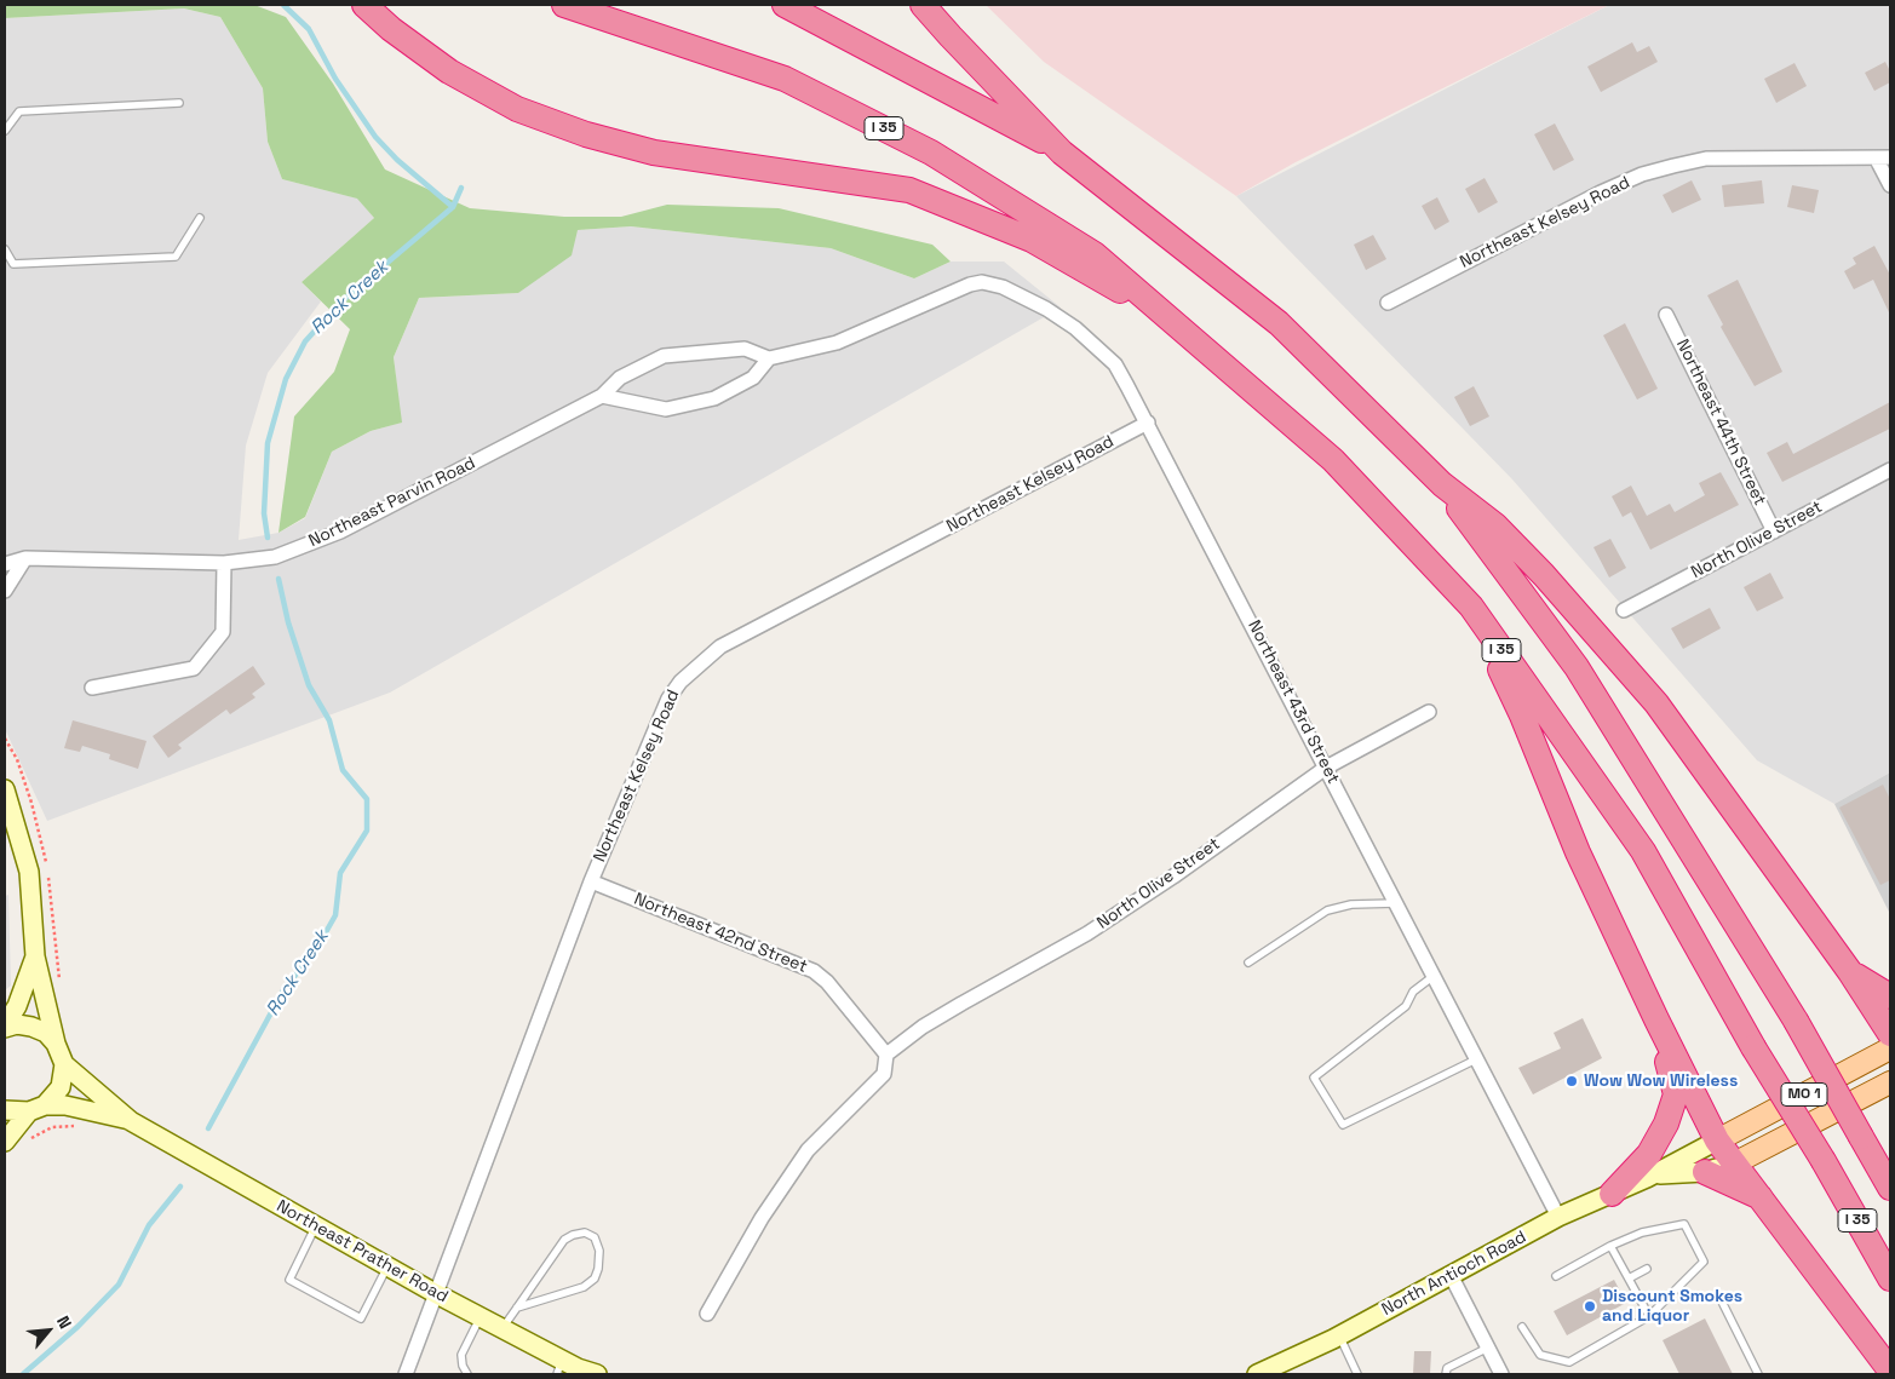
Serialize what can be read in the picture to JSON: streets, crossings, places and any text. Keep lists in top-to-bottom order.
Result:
{
  "streets": {
    "highway": ["I 35"],
    "main road": ["MO 1", "Northeast Prather Road", "North Antioch Road"],
    "street": [
      "Northeast Kelsey Road",
      "Northeast 44th Street",
      "Northeast Parvin Road",
      "North Olive Street",
      "Northeast 43rd Street",
      "Northeast 42nd Street"
    ]
  },
  "crossings": [
    ["Northeast Kelsey Road", "Northeast 43rd Street"],
    ["Northeast Kelsey Road", "Northeast 42nd Street"],
    ["Northeast Kelsey Road", "Northeast Prather Road"],
    ["Northeast 44th Street", "North Olive Street"],
    ["Northeast Parvin Road", "Northeast 43rd Street"],
    ["North Olive Street", "Northeast 43rd Street"],
    ["North Olive Street", "Northeast 42nd Street"],
    ["Northeast 43rd Street", "North Antioch Road"]
  ],
  "water": ["Rock Creek"],
  "places": ["Wow Wow Wireless", "Discount Smokes and Liquor"],
  "north": "top right"
}
